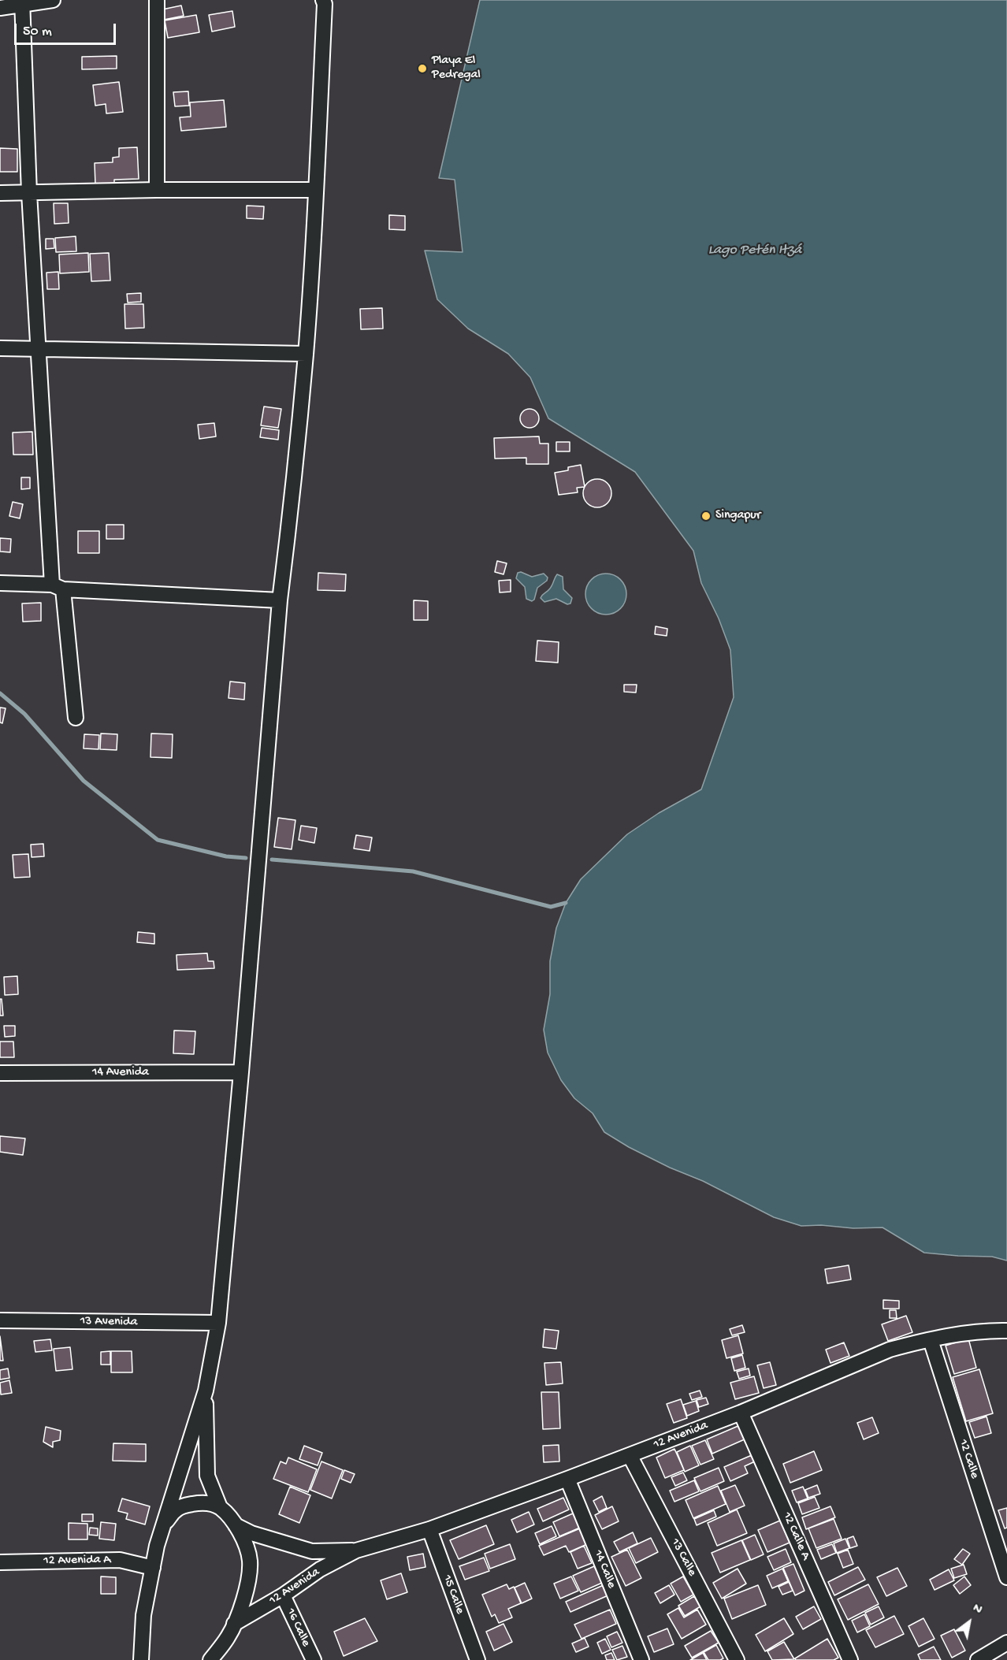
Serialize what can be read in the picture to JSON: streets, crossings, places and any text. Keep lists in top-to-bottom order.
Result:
{
  "streets": {
    "street": [
      "14 Avenida",
      "13 Avenida",
      "12 Avenida",
      "12 Calle",
      "12 Calle A",
      "13 Calle",
      "12 Avenida A",
      "14 Calle",
      "15 Calle",
      "16 Calle"
    ]
  },
  "crossings": [
    ["12 Avenida", "12 Calle"],
    ["12 Avenida", "12 Calle A"],
    ["12 Avenida", "13 Calle"],
    ["12 Avenida", "14 Calle"],
    ["12 Avenida", "15 Calle"],
    ["12 Avenida", "16 Calle"]
  ],
  "water": ["Lago Petén Itzá"],
  "places": ["Playa El Pedregal", "Singapur"],
  "scale_bar": "50 m",
  "north": "top right"
}
